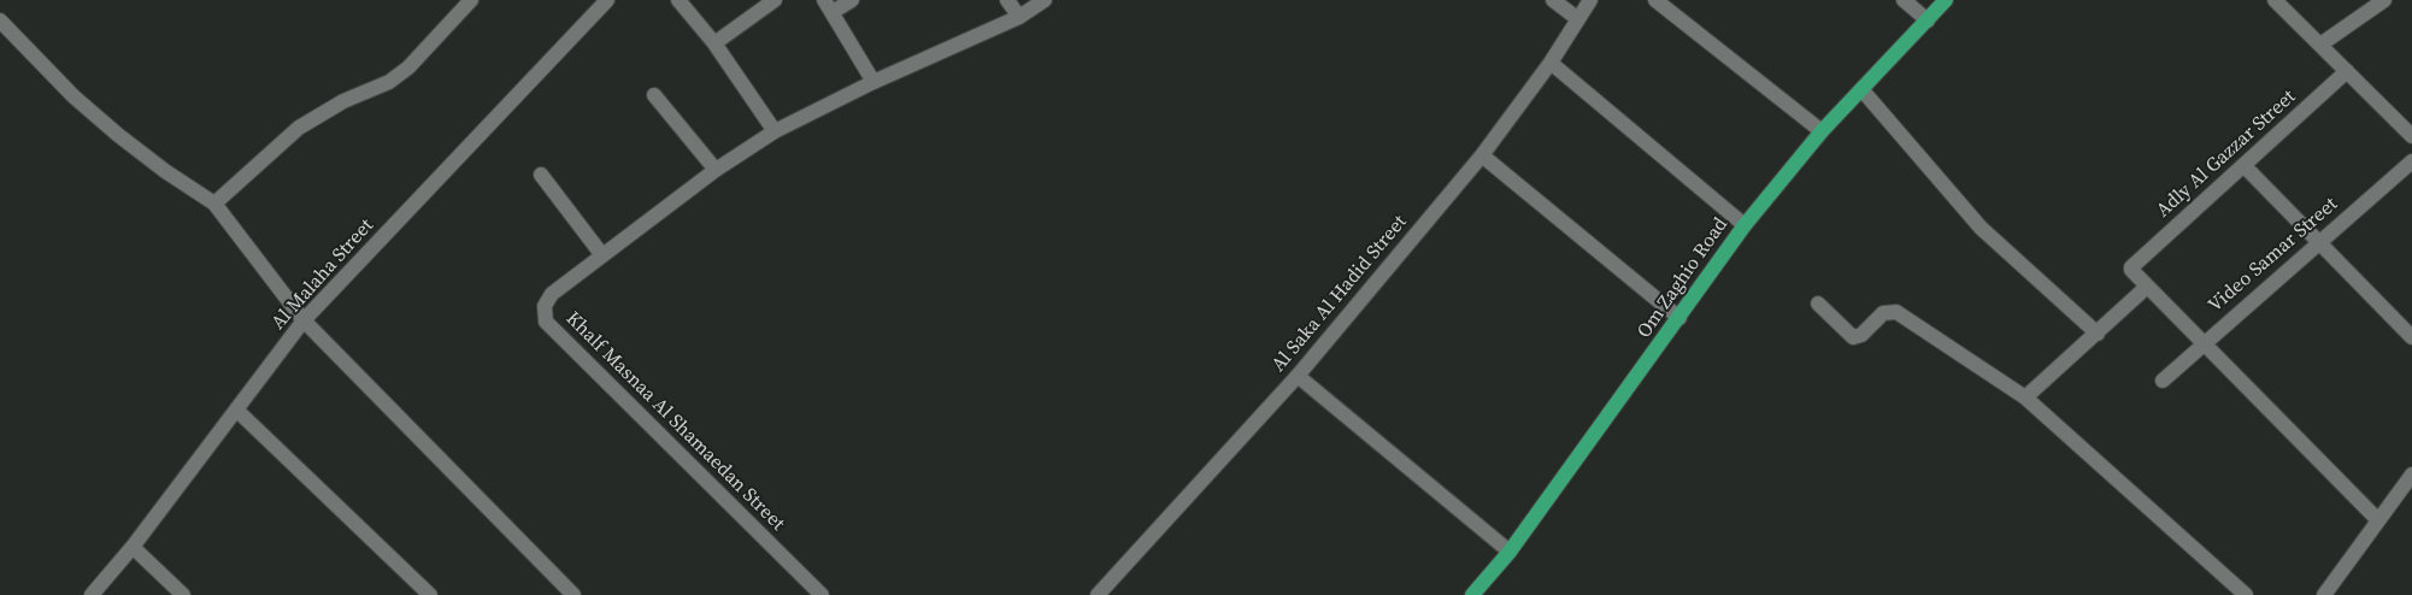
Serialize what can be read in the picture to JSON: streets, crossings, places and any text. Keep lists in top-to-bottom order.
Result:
{
  "streets": {
    "main road": ["Om Zaghio Road"],
    "street": [
      "Adly Al Gazzar Street",
      "Video Samar Street",
      "Al Malaha Street",
      "Al Saka Al Hadid Street",
      "Khalf Masnaa Al Shamaedan Street"
    ]
  }
}
